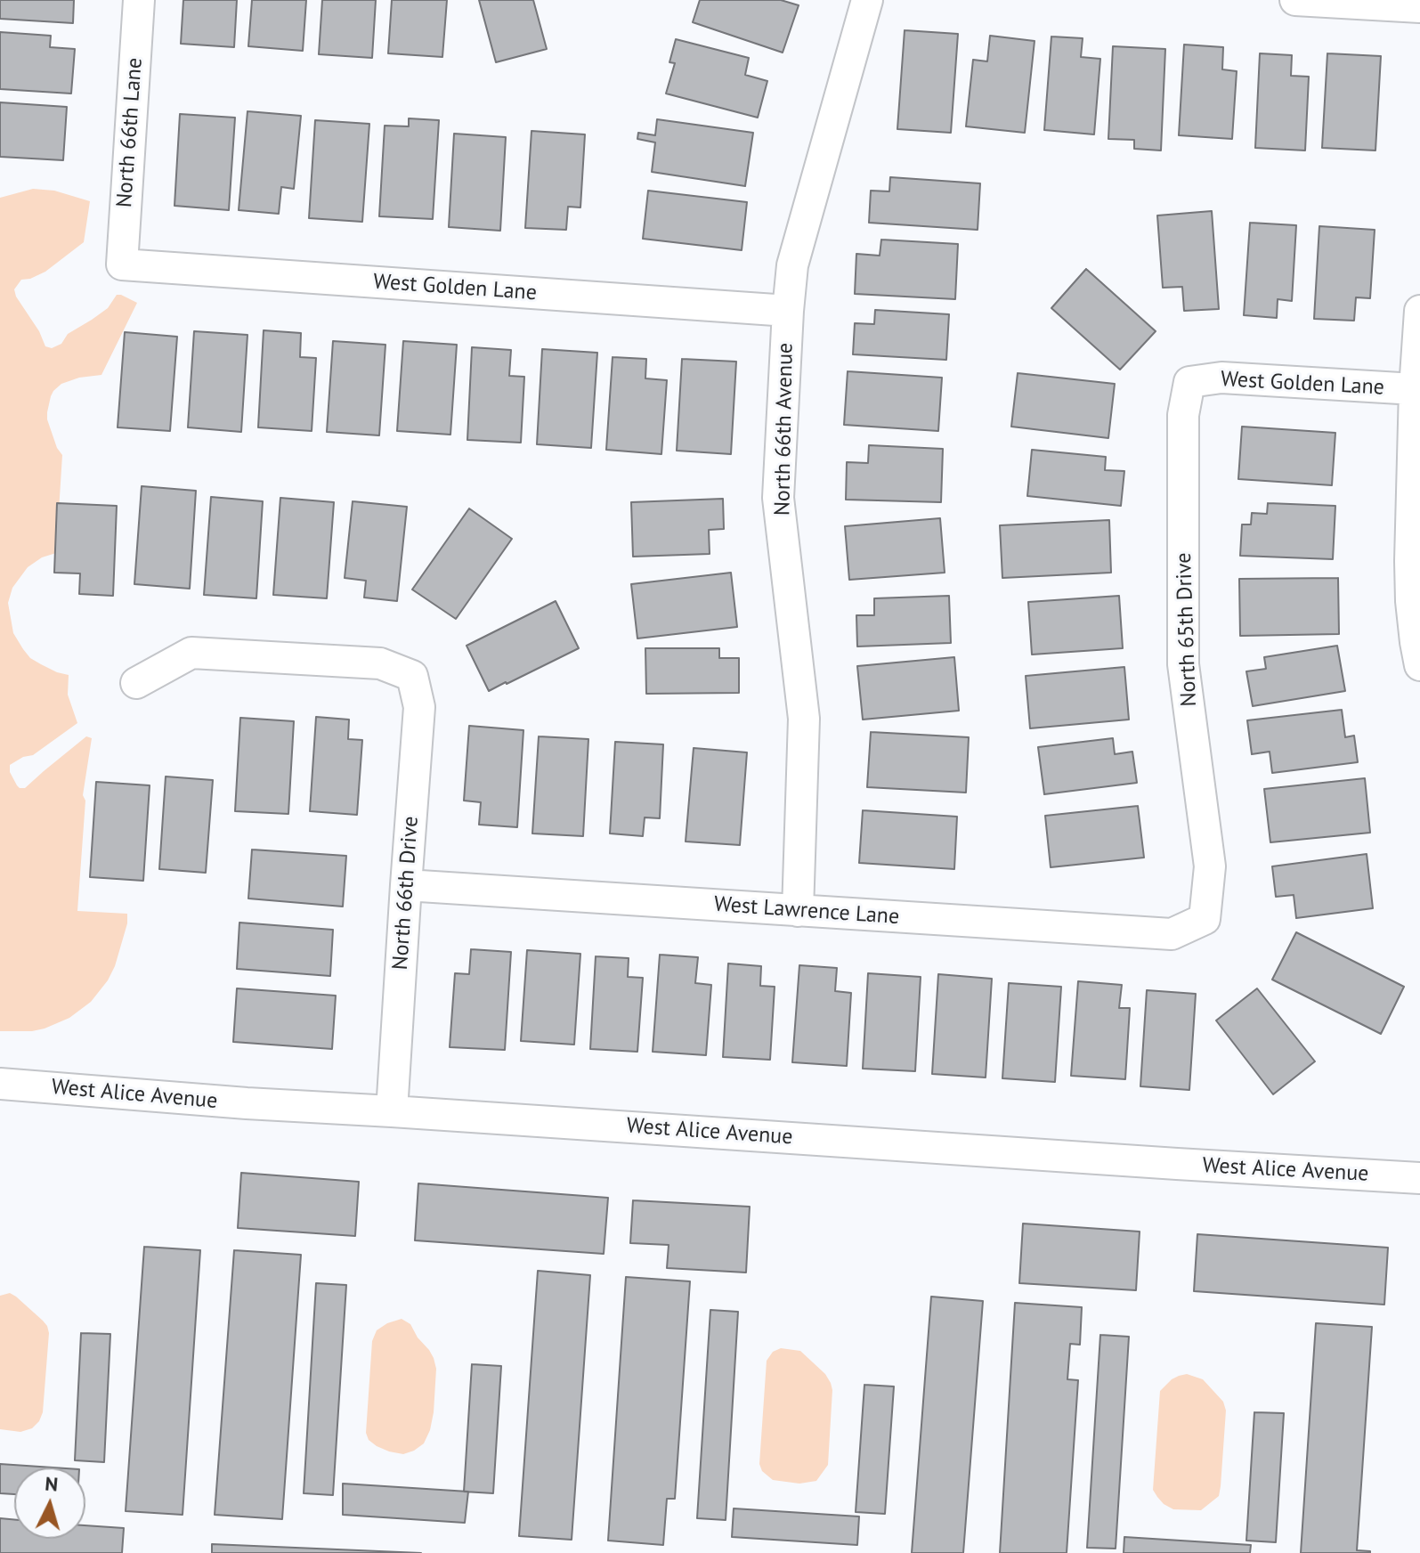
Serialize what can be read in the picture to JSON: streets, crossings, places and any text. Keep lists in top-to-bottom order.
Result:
{
  "streets": {
    "street": [
      "North 66th Lane",
      "West Golden Lane",
      "North 66th Avenue",
      "North 65th Drive",
      "North 66th Drive",
      "West Lawrence Lane",
      "West Alice Avenue"
    ]
  },
  "crossings": [
    ["North 66th Lane", "West Golden Lane"],
    ["West Golden Lane", "North 66th Avenue"],
    ["West Golden Lane", "North 65th Drive"],
    ["North 66th Avenue", "West Lawrence Lane"],
    ["North 65th Drive", "West Lawrence Lane"],
    ["North 66th Drive", "West Lawrence Lane"],
    ["North 66th Drive", "West Alice Avenue"]
  ],
  "north": "top"
}
